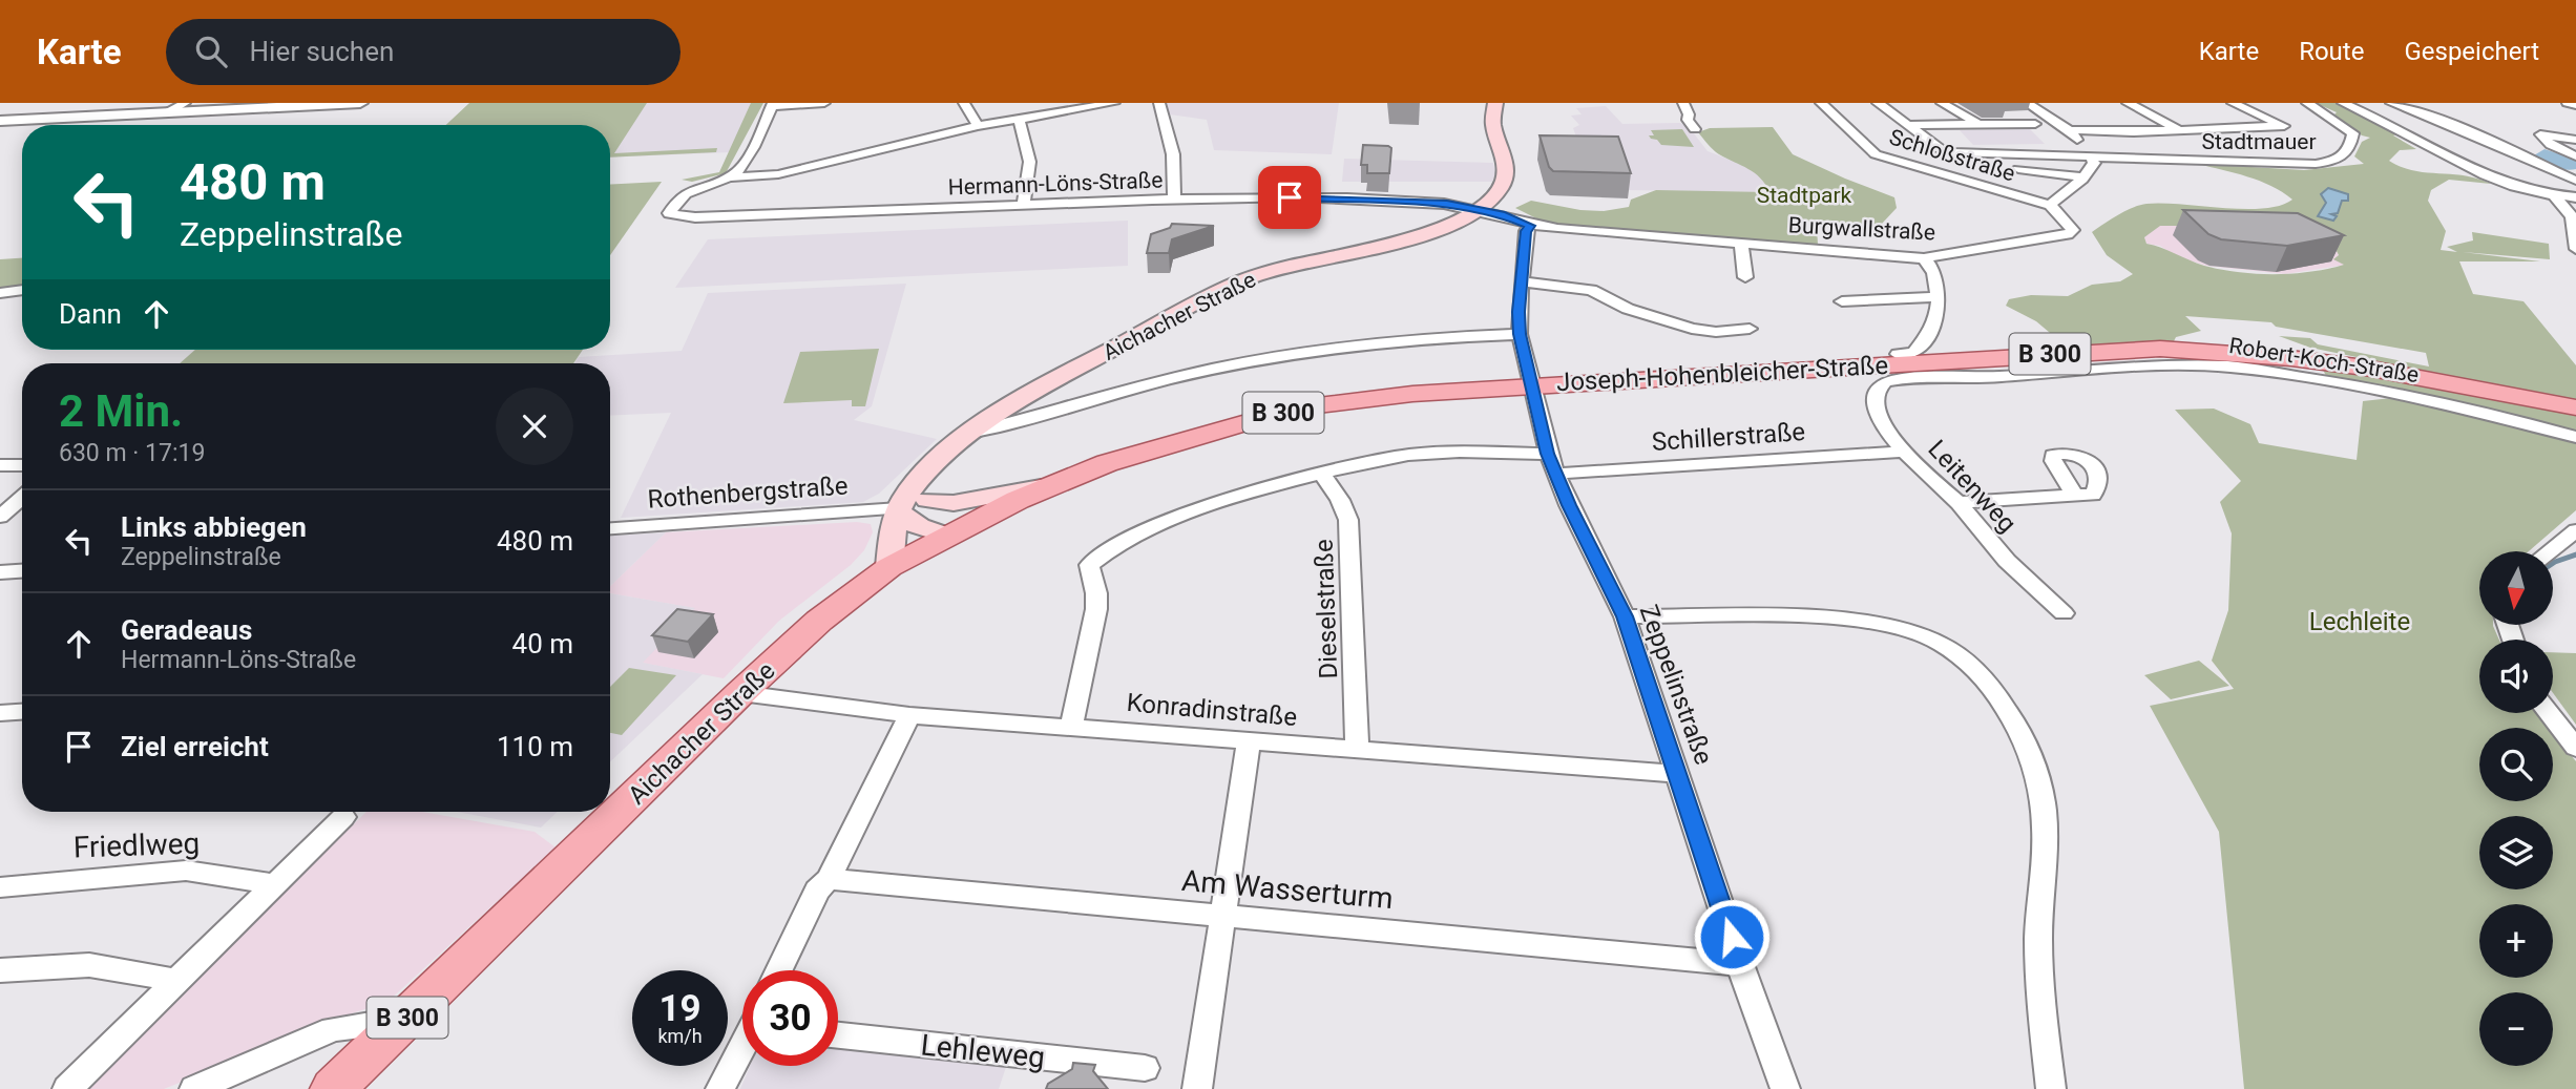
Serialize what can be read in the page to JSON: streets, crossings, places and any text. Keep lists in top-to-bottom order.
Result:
{
  "streets": {
    "main road": ["Aichacher Straße", "B 300", "Joseph-Hohenbleicher-Straße"],
    "street": [
      "Stadtmauer",
      "Schloßstraße",
      "Hermann-Löns-Straße",
      "Burgwallstraße",
      "Robert-Koch-Straße",
      "Schillerstraße",
      "Leitenweg",
      "Rothenbergstraße",
      "Dieselstraße",
      "Zeppelinstraße",
      "Konradinstraße",
      "Friedlweg",
      "Am Wasserturm",
      "Lehleweg"
    ]
  },
  "crossings": [
    ["Schloßstraße", "Burgwallstraße"],
    ["Hermann-Löns-Straße", "Aichacher Straße"],
    ["Burgwallstraße", "Zeppelinstraße"],
    ["Aichacher Straße", "Joseph-Hohenbleicher-Straße"],
    ["Aichacher Straße", "Rothenbergstraße"],
    ["Aichacher Straße", "Konradinstraße"],
    ["Robert-Koch-Straße", "Leitenweg"],
    ["Joseph-Hohenbleicher-Straße", "Zeppelinstraße"],
    ["Schillerstraße", "Leitenweg"],
    ["Schillerstraße", "Dieselstraße"],
    ["Schillerstraße", "Zeppelinstraße"],
    ["Schillerstraße", "Konradinstraße"],
    ["Dieselstraße", "Konradinstraße"],
    ["Zeppelinstraße", "Konradinstraße"],
    ["Zeppelinstraße", "Am Wasserturm"]
  ],
  "parks": ["Stadtpark", "Lechleite"],
  "north": "bottom",
  "page": {
    "header": "Karte",
    "search": "Hier suchen",
    "nav": ["Karte", "Route", "Gespeichert"],
    "turn": ["480 m", "Zeppelinstraße"],
    "then": "Dann",
    "heading": ["2 Min.", "630 m · 17:19"],
    "list": [
      {
        "name": "Links abbiegen",
        "note": "Zeppelinstraße",
        "value": "480 m"
      },
      {
        "name": "Geradeaus",
        "note": "Hermann-Löns-Straße",
        "value": "40 m"
      },
      {
        "name": "Ziel erreicht",
        "value": "110 m"
      }
    ],
    "map_buttons": ["+", "−"],
    "speed": "19 km/h",
    "limit": "30"
  }
}
